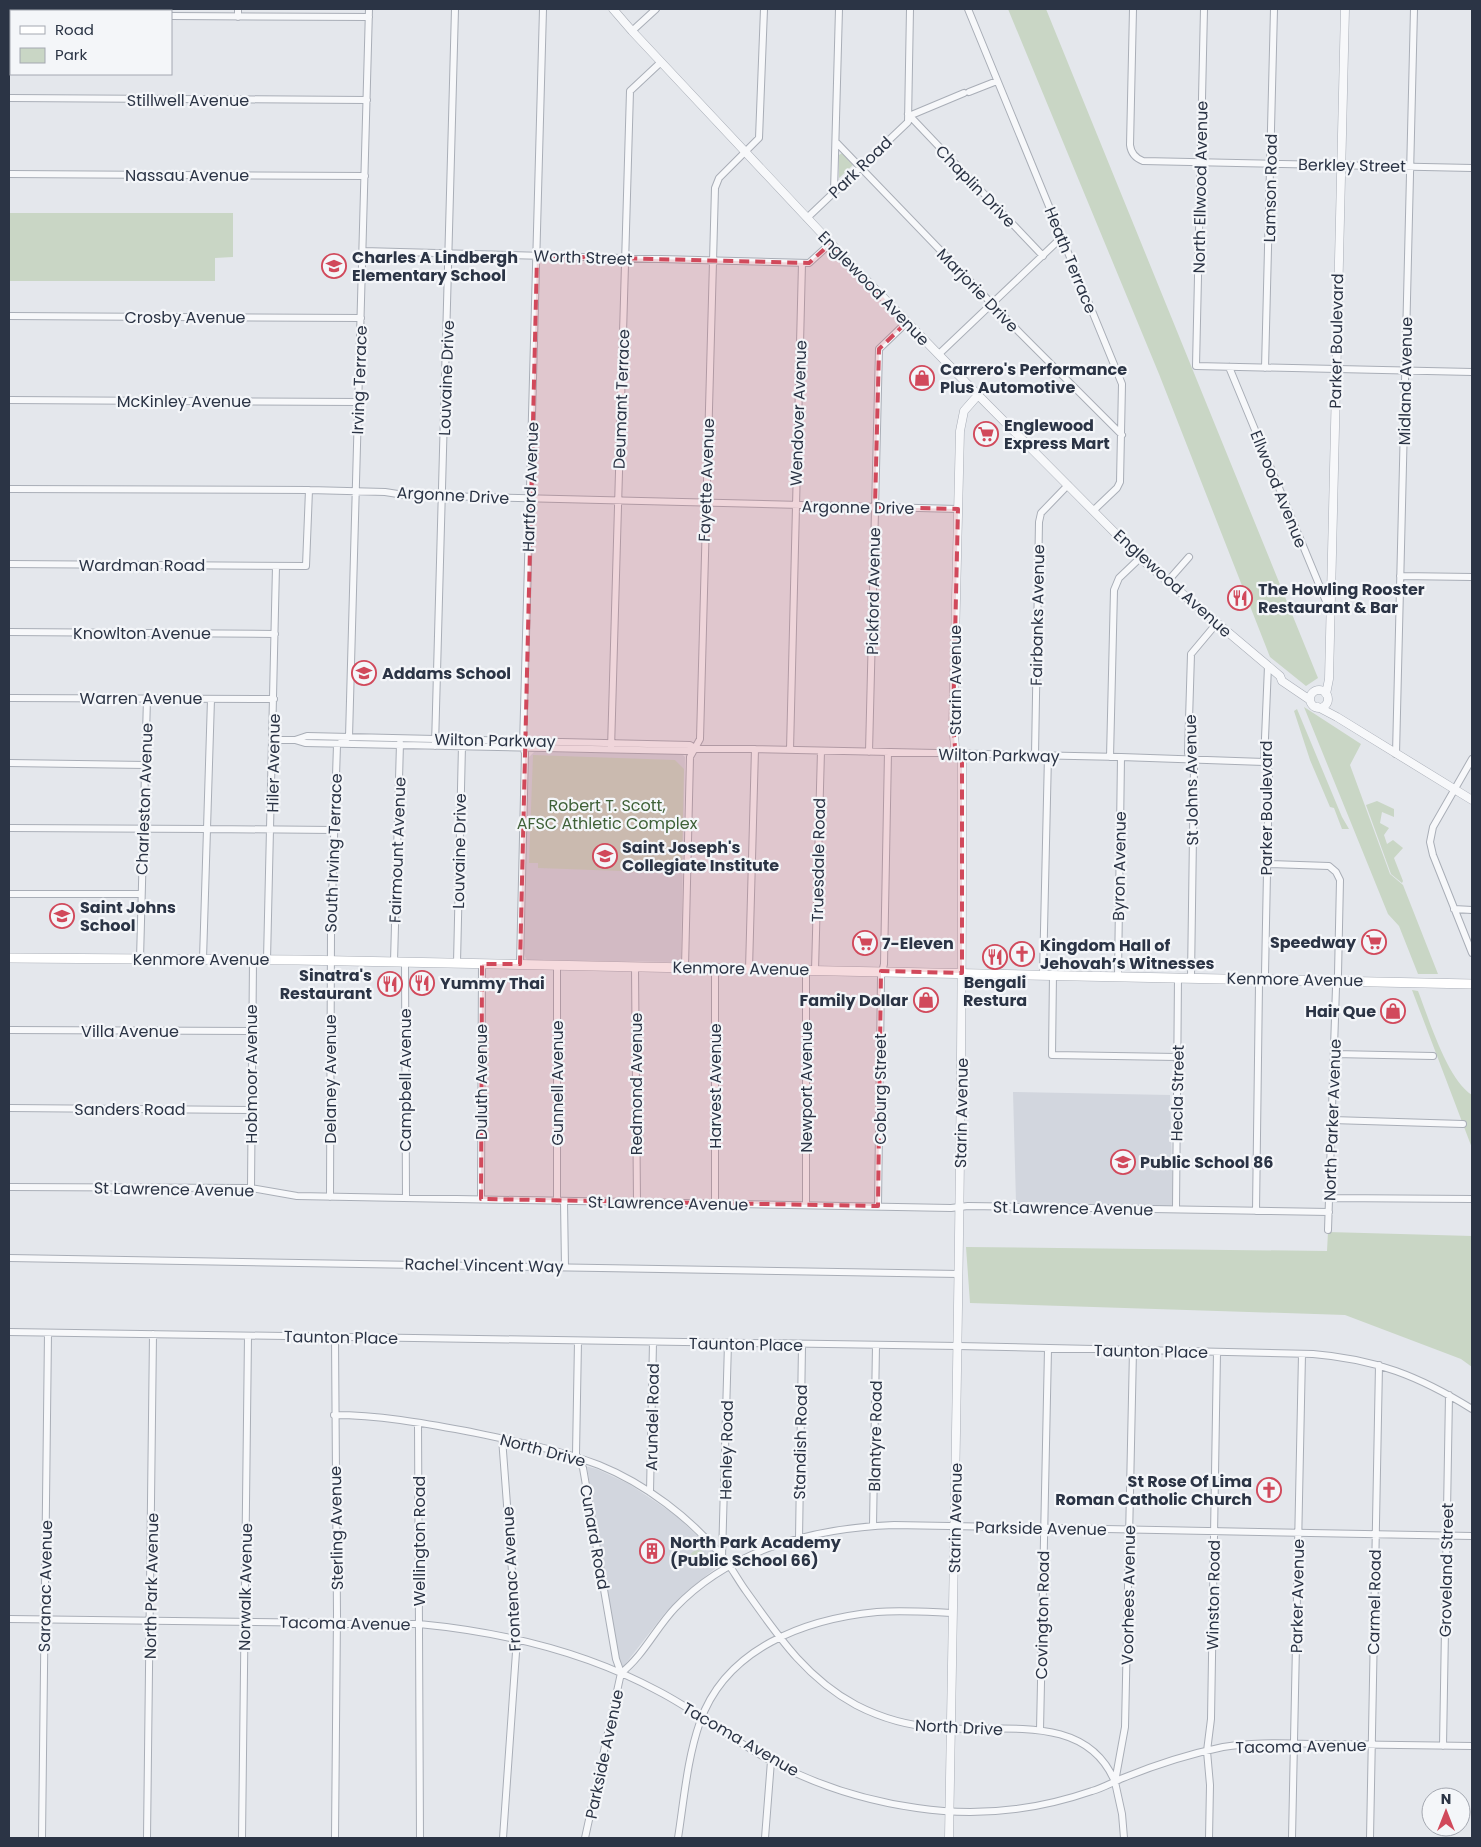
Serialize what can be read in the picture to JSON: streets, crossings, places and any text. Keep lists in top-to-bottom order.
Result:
{
  "streets": {
    "main road": ["Kenmore Avenue"],
    "street": [
      "Stillwell Avenue",
      "Berkley Street",
      "Park Road",
      "Nassau Avenue",
      "Chaplin Drive",
      "North Ellwood Avenue",
      "Lamson Road",
      "Worth Street",
      "Heath Terrace",
      "Englewood Avenue",
      "Marjorie Drive",
      "Crosby Avenue",
      "Parker Boulevard",
      "Louvaine Drive",
      "Irving Terrace",
      "Midland Avenue",
      "Deumant Terrace",
      "McKinley Avenue",
      "Wendover Avenue",
      "Fayette Avenue",
      "Hartford Avenue",
      "Ellwood Avenue",
      "Argonne Drive",
      "Wardman Road",
      "Pickford Avenue",
      "Fairbanks Avenue",
      "Knowlton Avenue",
      "Starin Avenue",
      "Warren Avenue",
      "Wilton Parkway",
      "Hiler Avenue",
      "St Johns Avenue",
      "Charleston Avenue",
      "Fairmount Avenue",
      "South Irving Terrace",
      "Truesdale Road",
      "Byron Avenue",
      "Villa Avenue",
      "Hobmoor Avenue",
      "Delaney Avenue",
      "Campbell Avenue",
      "Duluth Avenue",
      "Gunnell Avenue",
      "Redmond Avenue",
      "Harvest Avenue",
      "Newport Avenue",
      "Coburg Street",
      "Hecla Street",
      "Sanders Road",
      "North Parker Avenue",
      "St Lawrence Avenue",
      "Rachel Vincent Way",
      "Taunton Place",
      "Arundel Road",
      "Blantyre Road",
      "Standish Road",
      "North Drive",
      "Henley Road",
      "Sterling Avenue",
      "Parkside Avenue",
      "Cunard Road",
      "Wellington Road",
      "Groveland Street",
      "Frontenac Avenue",
      "Saranac Avenue",
      "North Park Avenue",
      "Norwalk Avenue",
      "Voorhees Avenue",
      "Winston Road",
      "Parker Avenue",
      "Carmel Road",
      "Covington Road",
      "Tacoma Avenue"
    ]
  },
  "crossings": [
    ["Stillwell Avenue", "Irving Terrace"],
    ["Berkley Street", "North Ellwood Avenue"],
    ["Berkley Street", "Lamson Road"],
    ["Berkley Street", "Parker Boulevard"],
    ["Berkley Street", "Midland Avenue"],
    ["Park Road", "Chaplin Drive"],
    ["Park Road", "Englewood Avenue"],
    ["Park Road", "Marjorie Drive"],
    ["Nassau Avenue", "Irving Terrace"],
    ["North Ellwood Avenue", "Ellwood Avenue"],
    ["Worth Street", "Louvaine Drive"],
    ["Worth Street", "Irving Terrace"],
    ["Worth Street", "Deumant Terrace"],
    ["Worth Street", "Wendover Avenue"],
    ["Worth Street", "Fayette Avenue"],
    ["Worth Street", "Hartford Avenue"],
    ["Heath Terrace", "Englewood Avenue"],
    ["Heath Terrace", "Marjorie Drive"],
    ["Englewood Avenue", "Parker Boulevard"],
    ["Englewood Avenue", "Midland Avenue"],
    ["Englewood Avenue", "Deumant Terrace"],
    ["Englewood Avenue", "Fayette Avenue"],
    ["Englewood Avenue", "Pickford Avenue"],
    ["Englewood Avenue", "Fairbanks Avenue"],
    ["Englewood Avenue", "Starin Avenue"],
    ["Englewood Avenue", "St Johns Avenue"],
    ["Crosby Avenue", "Irving Terrace"],
    ["Parker Boulevard", "Ellwood Avenue"],
    ["Parker Boulevard", "Kenmore Avenue"],
    ["Parker Boulevard", "North Parker Avenue"],
    ["Parker Boulevard", "St Lawrence Avenue"],
    ["Louvaine Drive", "Argonne Drive"],
    ["Louvaine Drive", "Wilton Parkway"],
    ["Louvaine Drive", "Kenmore Avenue"],
    ["Irving Terrace", "McKinley Avenue"],
    ["Irving Terrace", "Argonne Drive"],
    ["Irving Terrace", "Wilton Parkway"],
    ["Deumant Terrace", "Argonne Drive"],
    ["Deumant Terrace", "Wilton Parkway"],
    ["Wendover Avenue", "Argonne Drive"],
    ["Wendover Avenue", "Wilton Parkway"],
    ["Fayette Avenue", "Argonne Drive"],
    ["Fayette Avenue", "Wilton Parkway"],
    ["Fayette Avenue", "Kenmore Avenue"],
    ["Hartford Avenue", "Argonne Drive"],
    ["Hartford Avenue", "Wilton Parkway"],
    ["Hartford Avenue", "Kenmore Avenue"],
    ["Argonne Drive", "Wardman Road"],
    ["Argonne Drive", "Pickford Avenue"],
    ["Argonne Drive", "Starin Avenue"],
    ["Wardman Road", "Hiler Avenue"],
    ["Pickford Avenue", "Wilton Parkway"],
    ["Fairbanks Avenue", "Wilton Parkway"],
    ["Knowlton Avenue", "Hiler Avenue"],
    ["Starin Avenue", "Wilton Parkway"],
    ["Starin Avenue", "Kenmore Avenue"],
    ["Starin Avenue", "St Lawrence Avenue"],
    ["Starin Avenue", "Rachel Vincent Way"],
    ["Starin Avenue", "Taunton Place"],
    ["Starin Avenue", "North Drive"],
    ["Starin Avenue", "Parkside Avenue"],
    ["Starin Avenue", "Tacoma Avenue"],
    ["Warren Avenue", "Hiler Avenue"],
    ["Warren Avenue", "Charleston Avenue"],
    ["Wilton Parkway", "Hiler Avenue"],
    ["Wilton Parkway", "Fairmount Avenue"],
    ["Wilton Parkway", "South Irving Terrace"],
    ["Wilton Parkway", "Truesdale Road"],
    ["Wilton Parkway", "Byron Avenue"],
    ["Hiler Avenue", "Kenmore Avenue"],
    ["St Johns Avenue", "Kenmore Avenue"],
    ["Charleston Avenue", "Kenmore Avenue"],
    ["Fairmount Avenue", "Kenmore Avenue"],
    ["South Irving Terrace", "Kenmore Avenue"],
    ["South Irving Terrace", "Delaney Avenue"],
    ["Truesdale Road", "Kenmore Avenue"],
    ["Truesdale Road", "Newport Avenue"],
    ["Byron Avenue", "Kenmore Avenue"],
    ["Kenmore Avenue", "Hobmoor Avenue"],
    ["Kenmore Avenue", "Delaney Avenue"],
    ["Kenmore Avenue", "Campbell Avenue"],
    ["Kenmore Avenue", "Duluth Avenue"],
    ["Kenmore Avenue", "Gunnell Avenue"],
    ["Kenmore Avenue", "Redmond Avenue"],
    ["Kenmore Avenue", "Harvest Avenue"],
    ["Kenmore Avenue", "Newport Avenue"],
    ["Kenmore Avenue", "Coburg Street"],
    ["Kenmore Avenue", "Hecla Street"],
    ["Kenmore Avenue", "North Parker Avenue"],
    ["Villa Avenue", "Hobmoor Avenue"],
    ["Hobmoor Avenue", "Sanders Road"],
    ["Hobmoor Avenue", "St Lawrence Avenue"],
    ["Delaney Avenue", "St Lawrence Avenue"],
    ["Campbell Avenue", "St Lawrence Avenue"],
    ["Duluth Avenue", "St Lawrence Avenue"],
    ["Gunnell Avenue", "St Lawrence Avenue"],
    ["Gunnell Avenue", "Rachel Vincent Way"],
    ["Redmond Avenue", "St Lawrence Avenue"],
    ["Harvest Avenue", "St Lawrence Avenue"],
    ["Newport Avenue", "St Lawrence Avenue"],
    ["Coburg Street", "St Lawrence Avenue"],
    ["Hecla Street", "St Lawrence Avenue"],
    ["North Parker Avenue", "St Lawrence Avenue"],
    ["Taunton Place", "Arundel Road"],
    ["Taunton Place", "Blantyre Road"],
    ["Taunton Place", "Standish Road"],
    ["Taunton Place", "Henley Road"],
    ["Taunton Place", "Sterling Avenue"],
    ["Taunton Place", "Cunard Road"],
    ["Taunton Place", "Groveland Street"],
    ["Taunton Place", "Saranac Avenue"],
    ["Taunton Place", "North Park Avenue"],
    ["Taunton Place", "Norwalk Avenue"],
    ["Taunton Place", "Voorhees Avenue"],
    ["Taunton Place", "Winston Road"],
    ["Taunton Place", "Parker Avenue"],
    ["Taunton Place", "Carmel Road"],
    ["Taunton Place", "Covington Road"],
    ["Arundel Road", "North Drive"],
    ["Blantyre Road", "Parkside Avenue"],
    ["Standish Road", "Parkside Avenue"],
    ["North Drive", "Henley Road"],
    ["North Drive", "Sterling Avenue"],
    ["North Drive", "Parkside Avenue"],
    ["North Drive", "Cunard Road"],
    ["North Drive", "Wellington Road"],
    ["North Drive", "Frontenac Avenue"],
    ["North Drive", "Voorhees Avenue"],
    ["North Drive", "Covington Road"],
    ["North Drive", "Tacoma Avenue"],
    ["Sterling Avenue", "Tacoma Avenue"],
    ["Parkside Avenue", "Cunard Road"],
    ["Parkside Avenue", "Groveland Street"],
    ["Parkside Avenue", "Voorhees Avenue"],
    ["Parkside Avenue", "Winston Road"],
    ["Parkside Avenue", "Parker Avenue"],
    ["Parkside Avenue", "Carmel Road"],
    ["Parkside Avenue", "Covington Road"],
    ["Parkside Avenue", "Tacoma Avenue"],
    ["Cunard Road", "Tacoma Avenue"],
    ["Wellington Road", "Tacoma Avenue"],
    ["Groveland Street", "Tacoma Avenue"],
    ["Frontenac Avenue", "Tacoma Avenue"],
    ["Saranac Avenue", "Tacoma Avenue"],
    ["North Park Avenue", "Tacoma Avenue"],
    ["Norwalk Avenue", "Tacoma Avenue"],
    ["Voorhees Avenue", "Tacoma Avenue"],
    ["Winston Road", "Tacoma Avenue"],
    ["Parker Avenue", "Tacoma Avenue"],
    ["Carmel Road", "Tacoma Avenue"]
  ],
  "parks": ["Robert T. Scott, AFSC Athletic Complex"],
  "places": {
    "school or university": [
      "Charles A Lindbergh Elementary School",
      "Addams School",
      "Saint Joseph's Collegiate Institute",
      "Saint Johns School",
      "Public School 86"
    ],
    "shop": ["Carrero's Performance Plus Automotive", "Family Dollar", "Hair Que"],
    "supermarket": ["Englewood Express Mart", "Speedway", "7-Eleven"],
    "restaurant": [
      "The Howling Rooster Restaurant & Bar",
      "Bengali Restura",
      "Yummy Thai",
      "Sinatra's Restaurant"
    ],
    "church": ["Kingdom Hall of Jehovah’s Witnesses", "St Rose Of Lima Roman Catholic Church"],
    "building": ["North Park Academy (Public School 66)"]
  },
  "legend": ["Road", "Park"],
  "north": "top"
}
